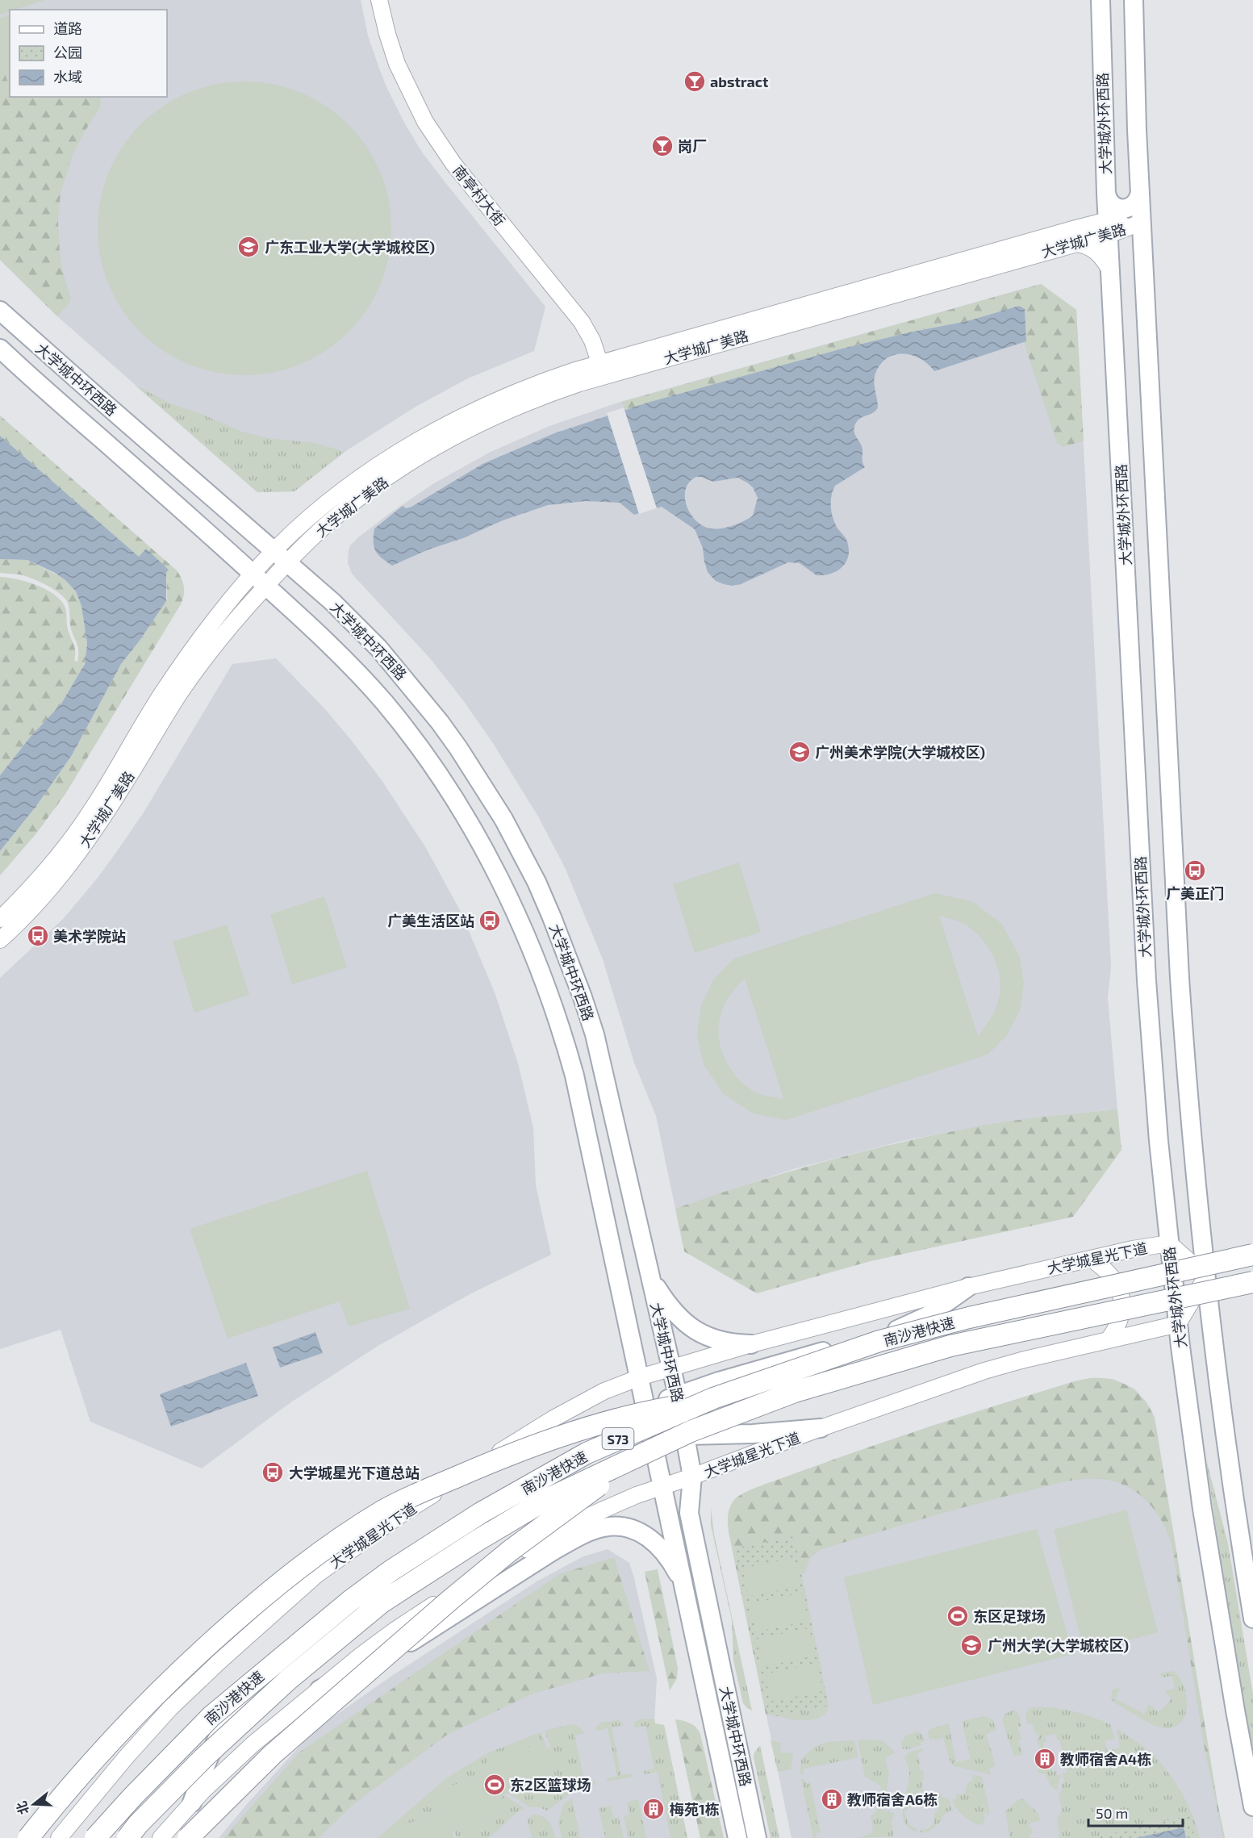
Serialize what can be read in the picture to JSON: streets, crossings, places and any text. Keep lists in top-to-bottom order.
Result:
{
  "streets": {
    "highway": ["南沙港快速", "S73"],
    "main road": [
      "大学城外环西路",
      "南亭村大街",
      "大学城广美路",
      "大学城中环西路",
      "大学城星光下道"
    ]
  },
  "crossings": [
    ["大学城外环西路", "大学城广美路"],
    ["大学城外环西路", "大学城星光下道"],
    ["南亭村大街", "大学城广美路"],
    ["大学城广美路", "大学城中环西路"],
    ["大学城中环西路", "大学城星光下道"]
  ],
  "places": {
    "bar": ["abstract", "岗厂"],
    "school or university": ["广东工业大学(大学城校区)", "广州美术学院(大学城校区)", "广州大学(大学城校区)"],
    "bus stop": [
      "广美正门",
      "广美生活区站",
      "美术学院站",
      "大学城星光下道总站"
    ],
    "sports": ["东区足球场", "东2区篮球场"],
    "building": ["教师宿舍A4栋", "教师宿舍A6栋", "梅苑1栋"]
  },
  "legend": ["道路", "公园", "水域"],
  "scale_bar": "50 m",
  "north": "left"
}
